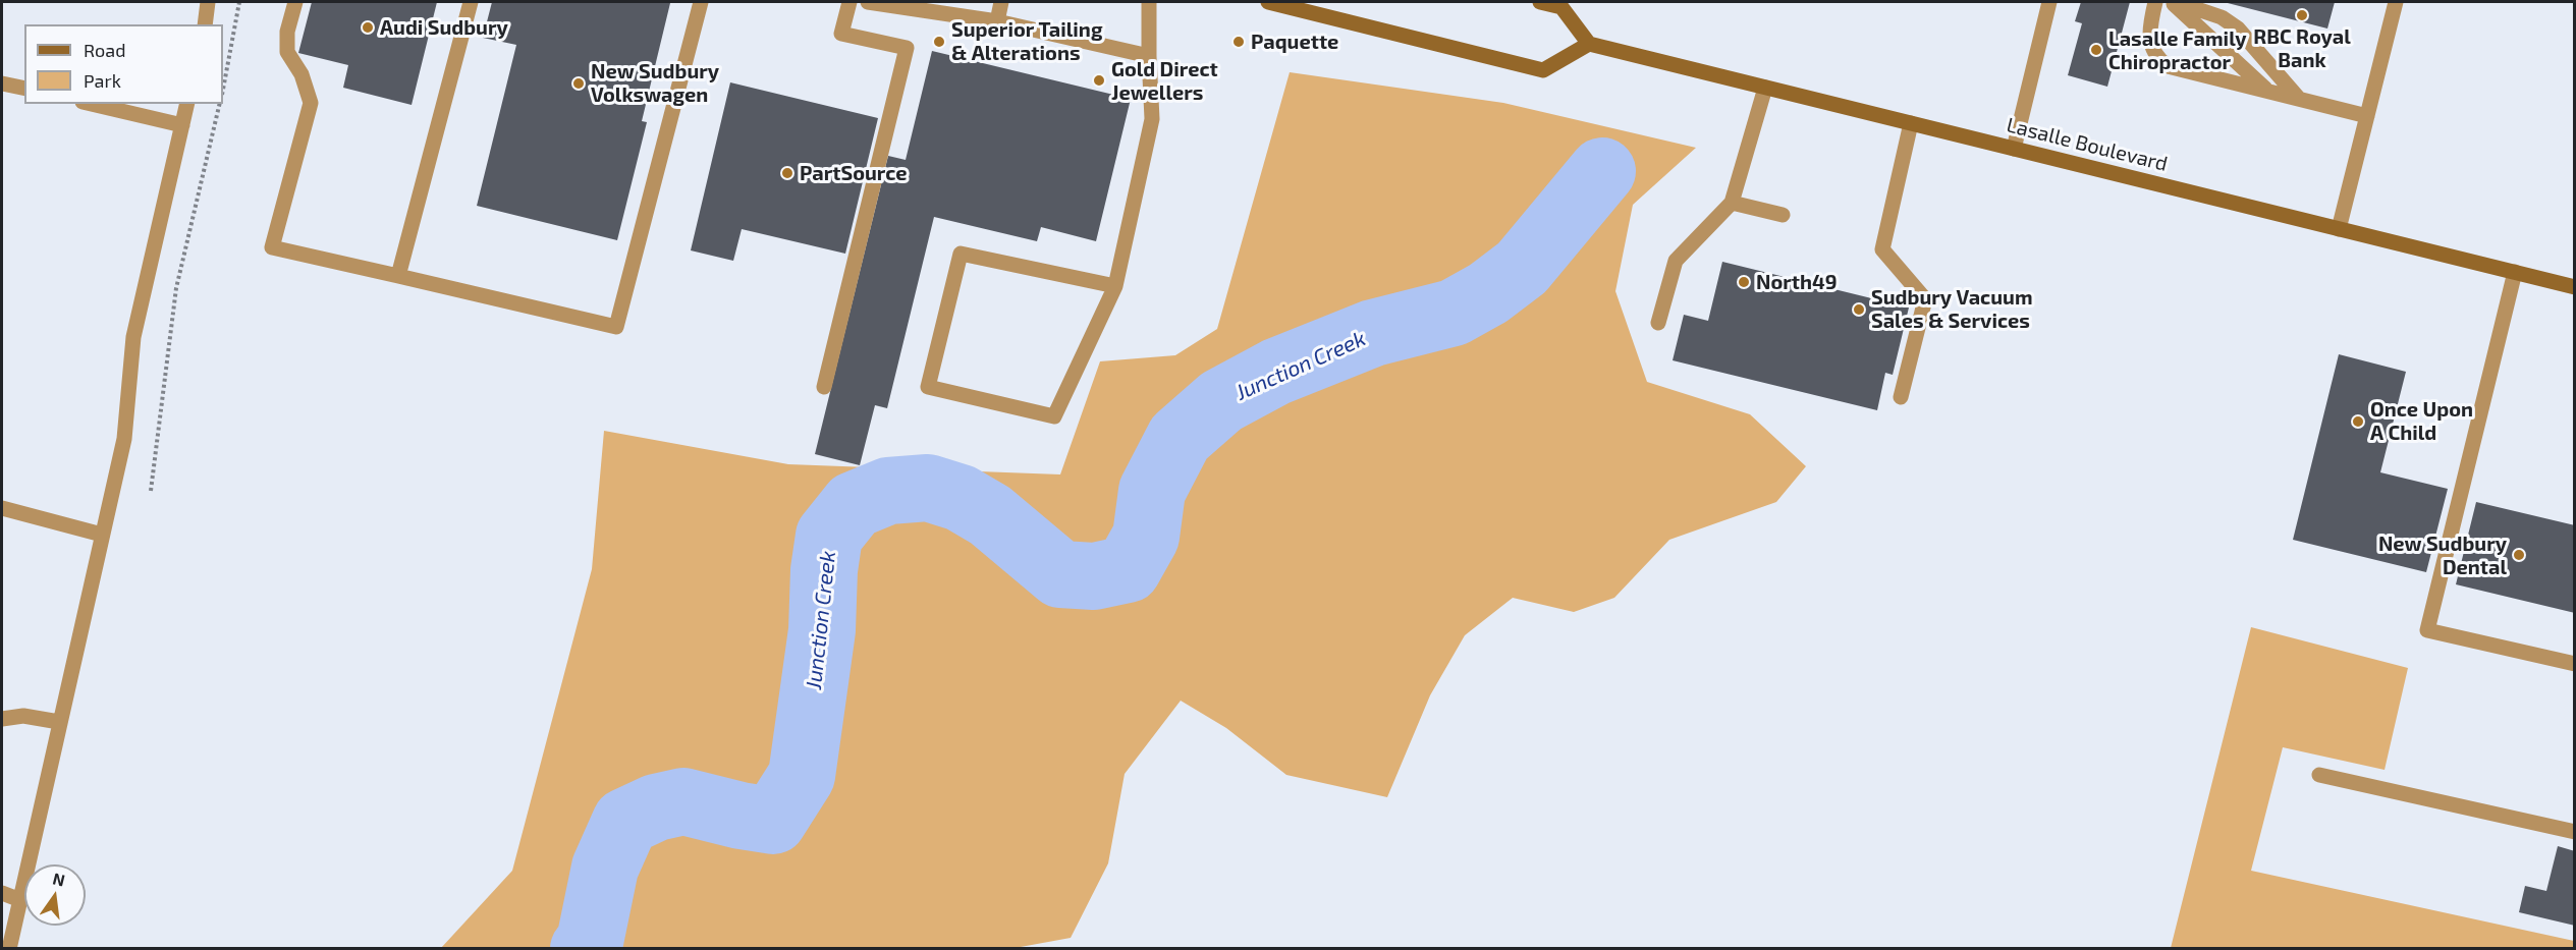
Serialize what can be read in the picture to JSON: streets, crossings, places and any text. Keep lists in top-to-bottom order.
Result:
{
  "streets": {
    "main road": ["Lasalle Boulevard"]
  },
  "water": ["Junction Creek"],
  "places": [
    "RBC Royal Bank",
    "Audi Sudbury",
    "Superior Tailing & Alterations",
    "Paquette",
    "Lasalle Family Chiropractor",
    "Gold Direct Jewellers",
    "New Sudbury Volkswagen",
    "PartSource",
    "North49",
    "Sudbury Vacuum Sales & Services",
    "Once Upon A Child",
    "New Sudbury Dental"
  ],
  "legend": ["Road", "Park"],
  "north": "top"
}
